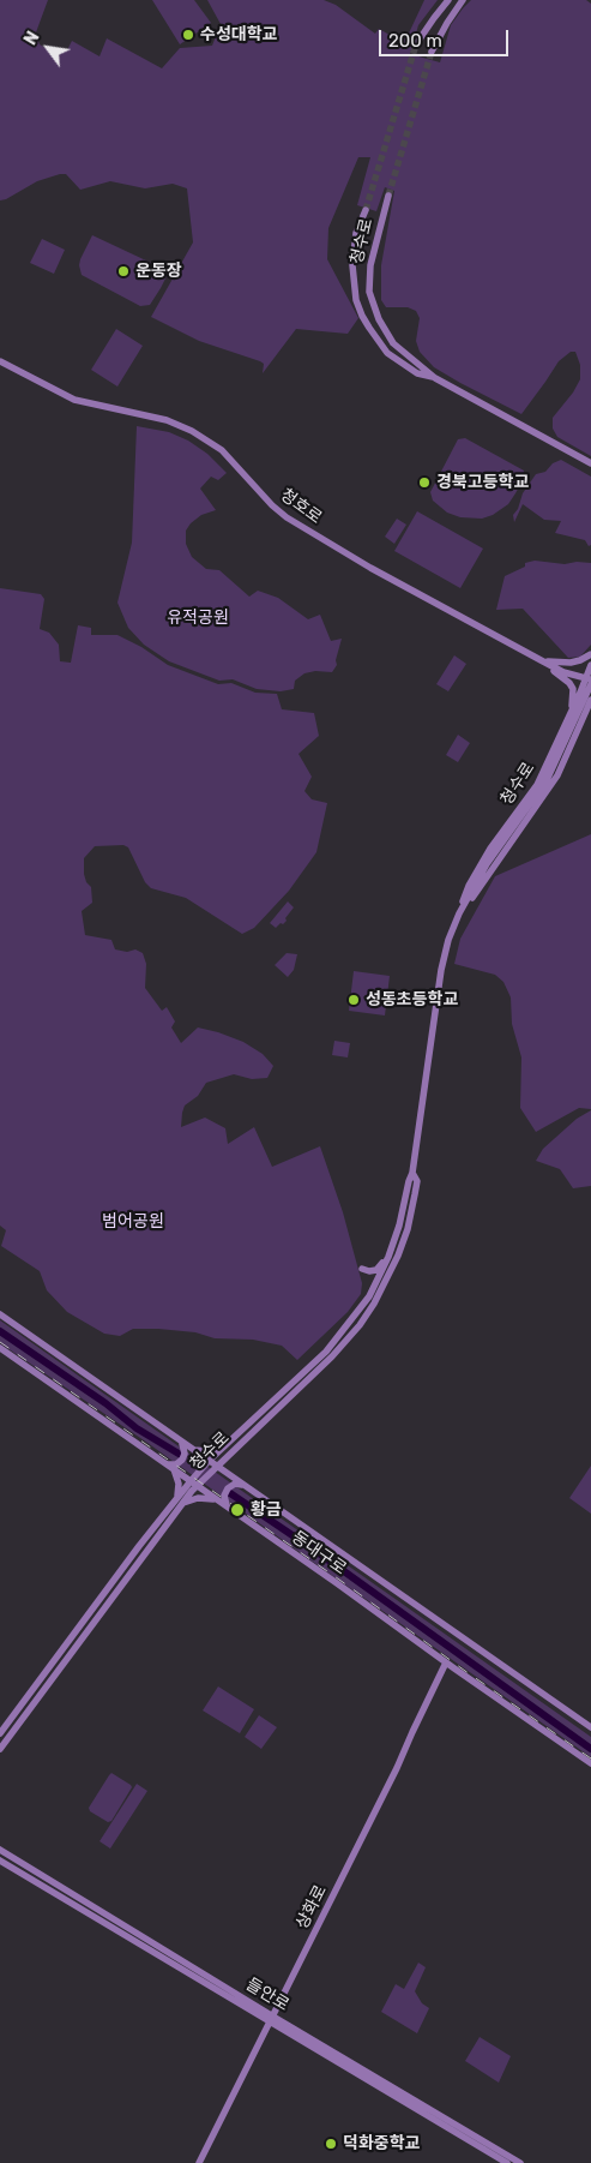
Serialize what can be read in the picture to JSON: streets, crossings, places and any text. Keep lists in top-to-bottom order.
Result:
{
  "streets": {
    "main road": [
      "청수로",
      "청호로",
      "동대구로",
      "상화로",
      "들안로"
    ]
  },
  "crossings": [
    ["청수로", "청호로"],
    ["청수로", "동대구로"],
    ["동대구로", "상화로"],
    ["상화로", "들안로"]
  ],
  "parks": ["유적공원", "범어공원"],
  "places": [
    "수성대학교",
    "운동장",
    "경북고등학교",
    "성동초등학교",
    "황금",
    "덕화중학교"
  ],
  "scale_bar": "200 m",
  "north": "top left"
}
